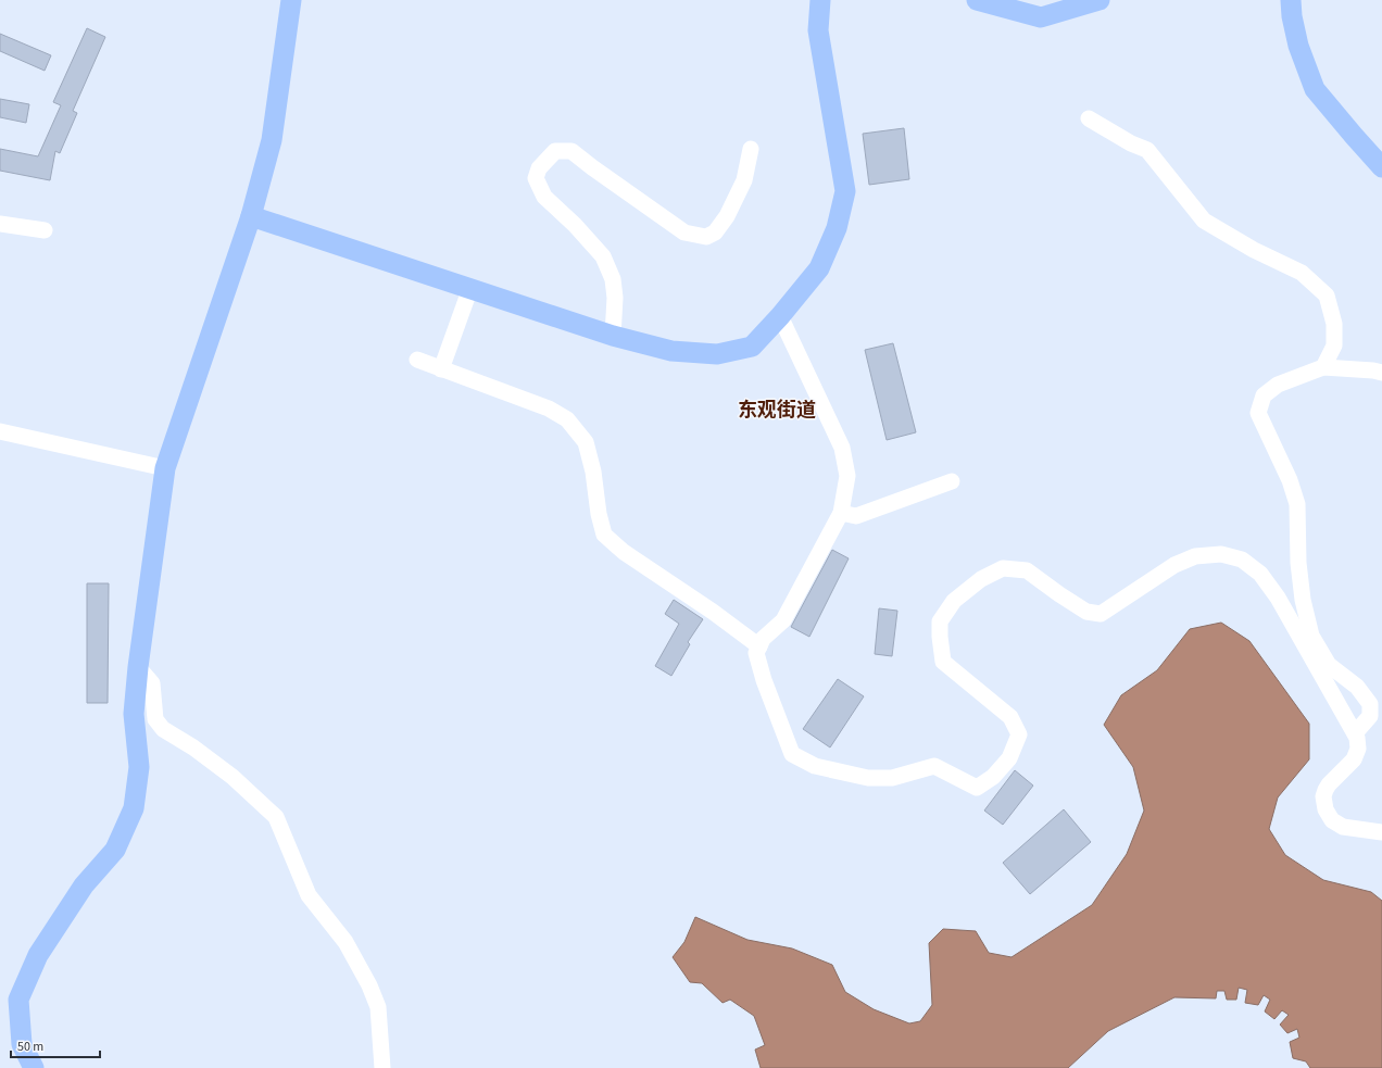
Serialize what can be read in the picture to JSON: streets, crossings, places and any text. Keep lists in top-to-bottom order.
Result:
{
  "districts": ["东观街道"],
  "scale_bar": "50 m"
}
